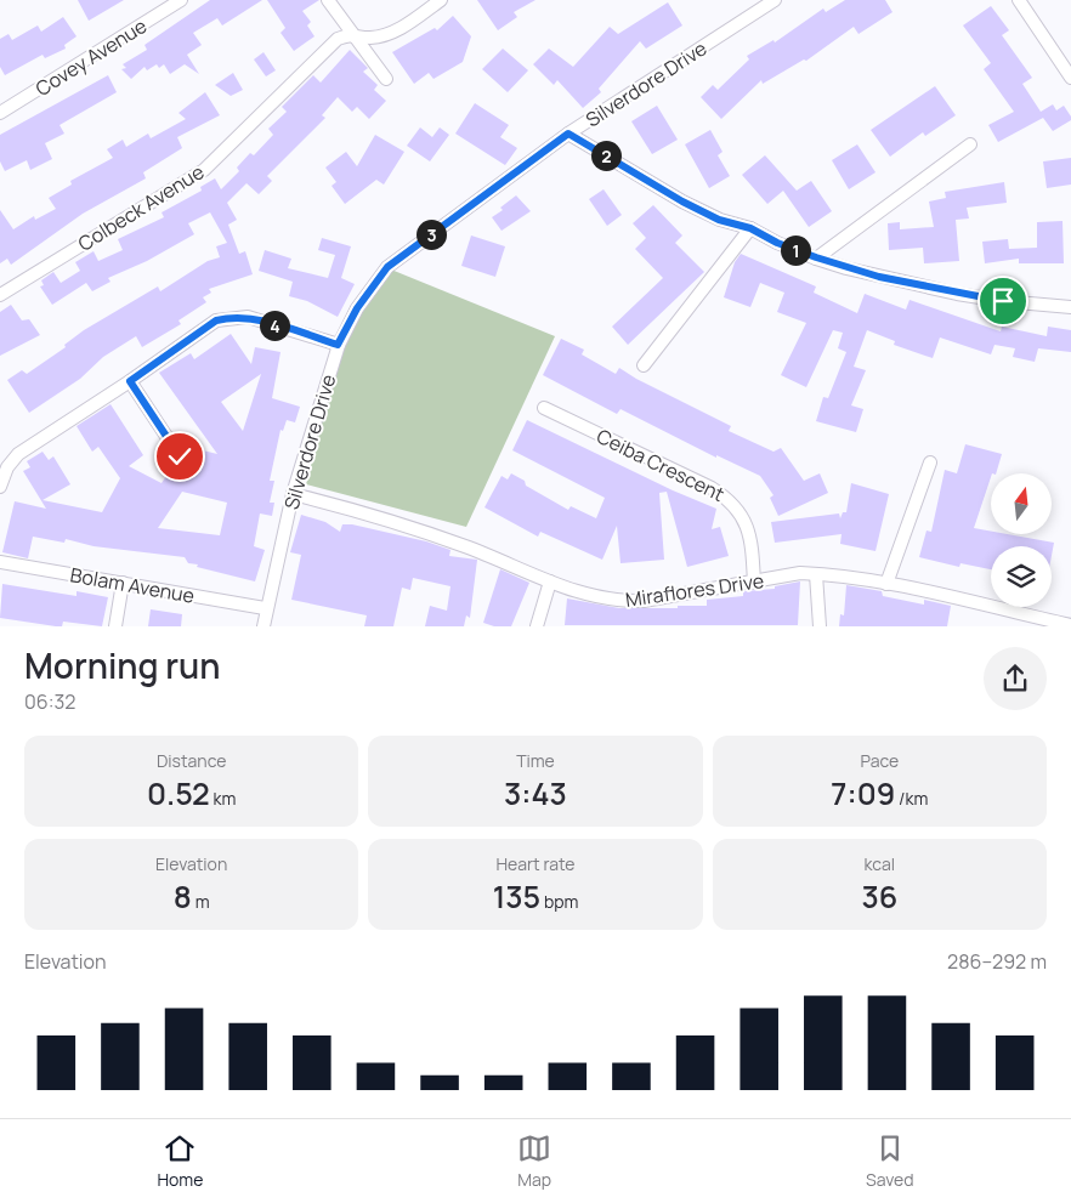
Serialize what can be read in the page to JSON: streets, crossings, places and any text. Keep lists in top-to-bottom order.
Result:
{
  "streets": {
    "street": [
      "Covey Avenue",
      "Silverdore Drive",
      "Colbeck Avenue",
      "Ceiba Crescent",
      "Bolam Avenue",
      "Miraflores Drive"
    ]
  },
  "crossings": [
    ["Silverdore Drive", "Bolam Avenue"],
    ["Silverdore Drive", "Miraflores Drive"],
    ["Ceiba Crescent", "Miraflores Drive"]
  ],
  "north": "top",
  "page": {
    "pins": [
      "2",
      "3",
      "1",
      "4"
    ],
    "heading": ["Morning run", "06:32"],
    "stats": [
      ["Distance", "0.52 km"],
      ["Time", "3:43"],
      ["Pace", "7:09 /km"],
      ["Elevation", "8 m"],
      ["Heart rate", "135 bpm"],
      ["kcal", "36"]
    ],
    "chart": ["Elevation", "286–292 m"],
    "tabs": ["Home", "Map", "Saved"]
  }
}
